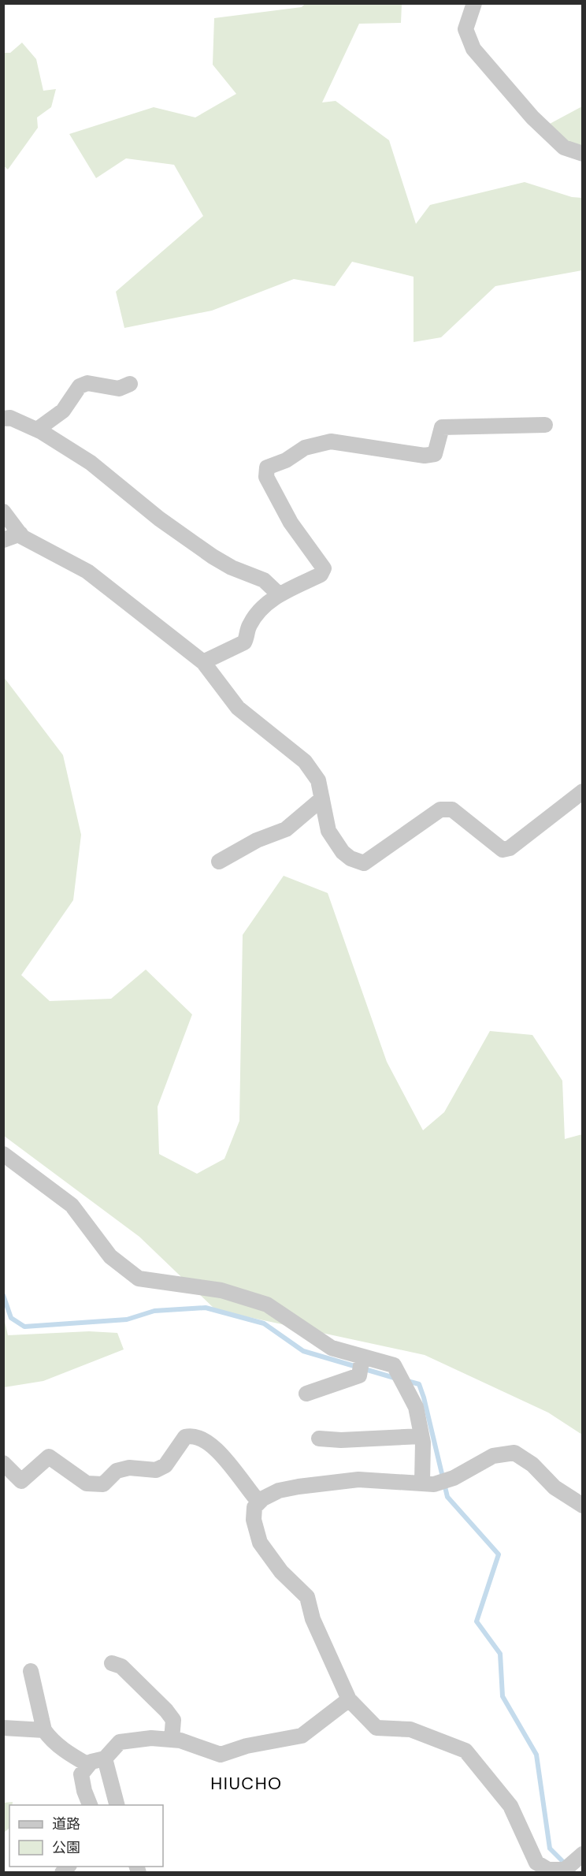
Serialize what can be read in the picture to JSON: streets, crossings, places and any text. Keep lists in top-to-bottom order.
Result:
{
  "districts": ["HIUCHO"],
  "legend": ["道路", "公園"]
}
